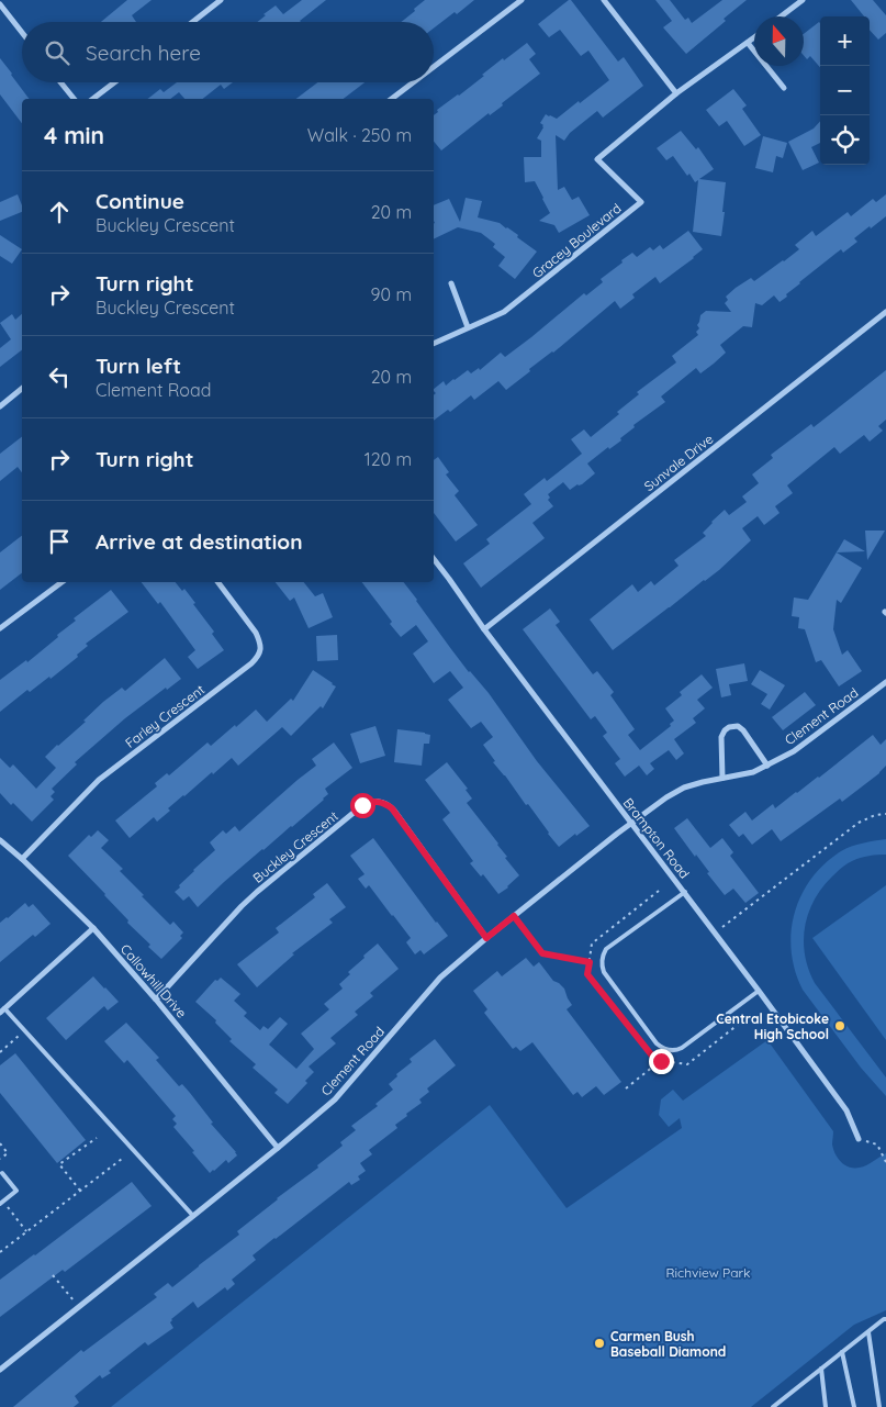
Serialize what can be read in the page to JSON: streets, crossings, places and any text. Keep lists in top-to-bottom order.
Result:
{
  "streets": {
    "street": [
      "Gracey Boulevard",
      "Sunvale Drive",
      "Farley Crescent",
      "Clement Road",
      "Brampton Road",
      "Buckley Crescent",
      "Callowhill Drive"
    ]
  },
  "crossings": [
    ["Sunvale Drive", "Brampton Road"],
    ["Farley Crescent", "Callowhill Drive"],
    ["Clement Road", "Brampton Road"],
    ["Clement Road", "Buckley Crescent"],
    ["Clement Road", "Callowhill Drive"],
    ["Buckley Crescent", "Callowhill Drive"]
  ],
  "parks": ["Richview Park"],
  "places": ["Central Etobicoke High School", "Carmen Bush Baseball Diamond"],
  "north": "top",
  "page": {
    "map_buttons": ["+", "−"],
    "search": "Search here",
    "heading": ["4 min", "Walk · 250 m"],
    "list": [
      ["Continue", "Buckley Crescent", "20 m"],
      ["Turn right", "Buckley Crescent", "90 m"],
      ["Turn left", "Clement Road", "20 m"],
      ["Turn right", "120 m"],
      "Arrive at destination"
    ]
  }
}
